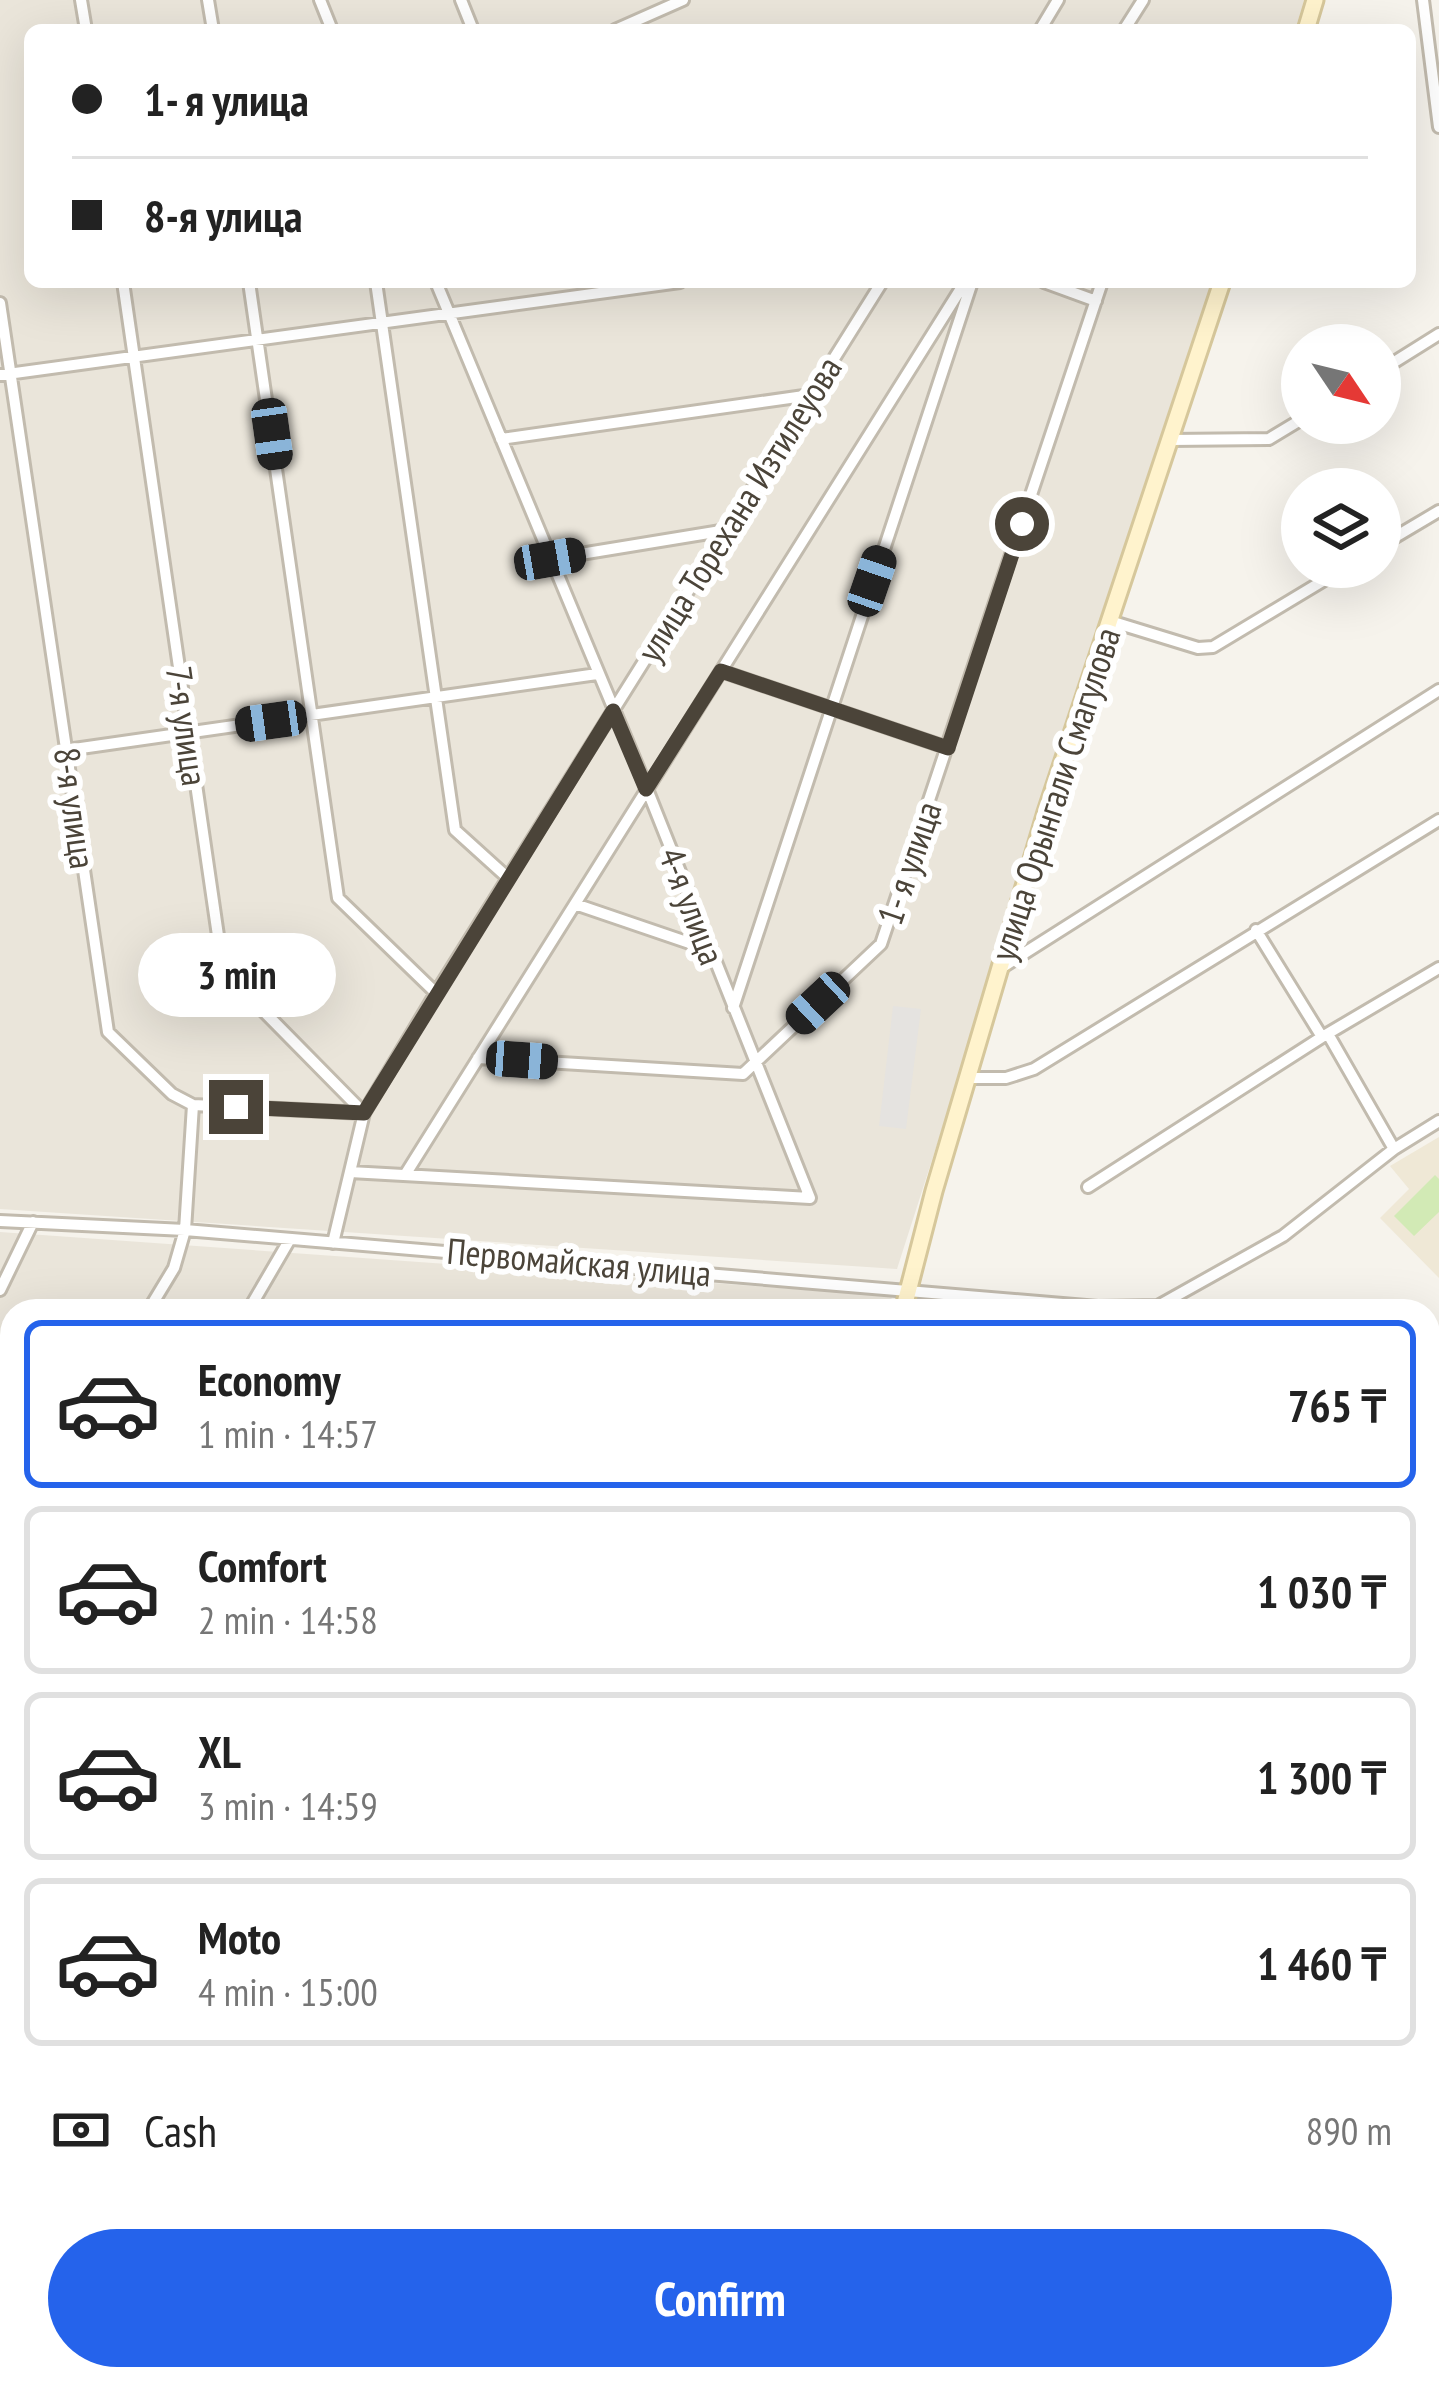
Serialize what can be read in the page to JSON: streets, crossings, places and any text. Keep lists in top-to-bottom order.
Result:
{
  "streets": {
    "main road": ["улица Орынгали Смагулова"],
    "street": [
      "улица Торехана Изтилеуова",
      "7-я улица",
      "8-я улица",
      "1- я улица",
      "4-я улица",
      "Первомайская улица"
    ]
  },
  "crossings": [
    ["улица Торехана Изтилеуова", "7-я улица"],
    ["улица Торехана Изтилеуова", "4-я улица"],
    ["улица Торехана Изтилеуова", "Первомайская улица"],
    ["улица Орынгали Смагулова", "Первомайская улица"],
    ["1- я улица", "4-я улица"]
  ],
  "north": "bottom right",
  "page": {
    "banner": ["1- я улица", "8-я улица"],
    "bubble": "3 min",
    "list": [
      {
        "name": "Economy",
        "note": "1 min · 14:57",
        "value": "765 ₸"
      },
      {
        "name": "Comfort",
        "note": "2 min · 14:58",
        "value": "1 030 ₸"
      },
      {
        "name": "XL",
        "note": "3 min · 14:59",
        "value": "1 300 ₸"
      },
      {
        "name": "Moto",
        "note": "4 min · 15:00",
        "value": "1 460 ₸"
      }
    ],
    "pay": ["Cash", "890 m"],
    "buttons": "Confirm"
  }
}
